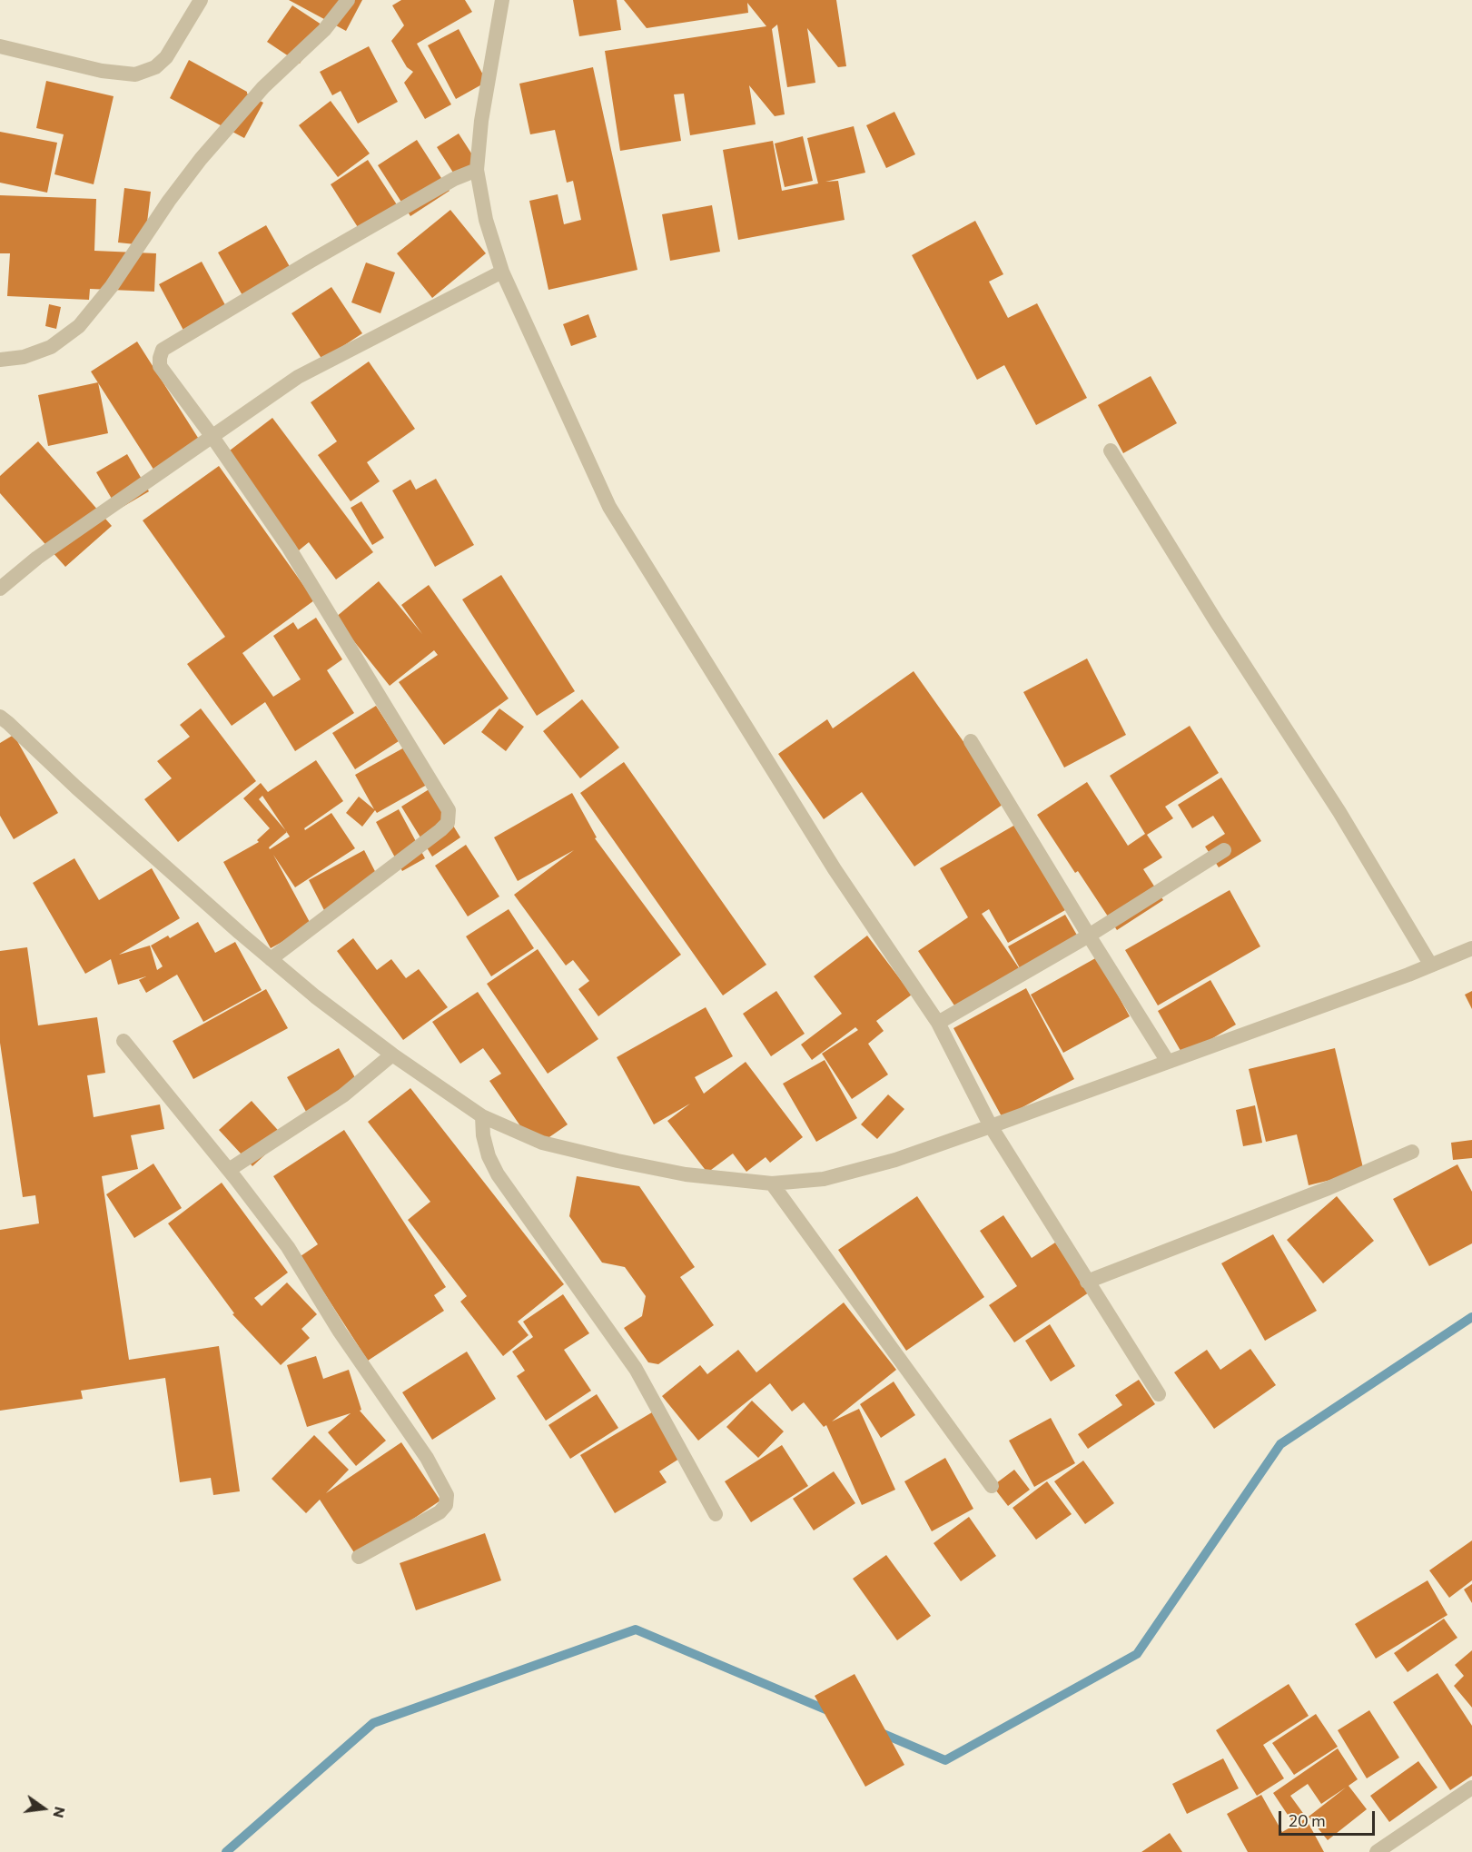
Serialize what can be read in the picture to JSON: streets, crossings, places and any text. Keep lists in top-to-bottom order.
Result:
{
  "scale_bar": "20 m",
  "north": "right"
}
